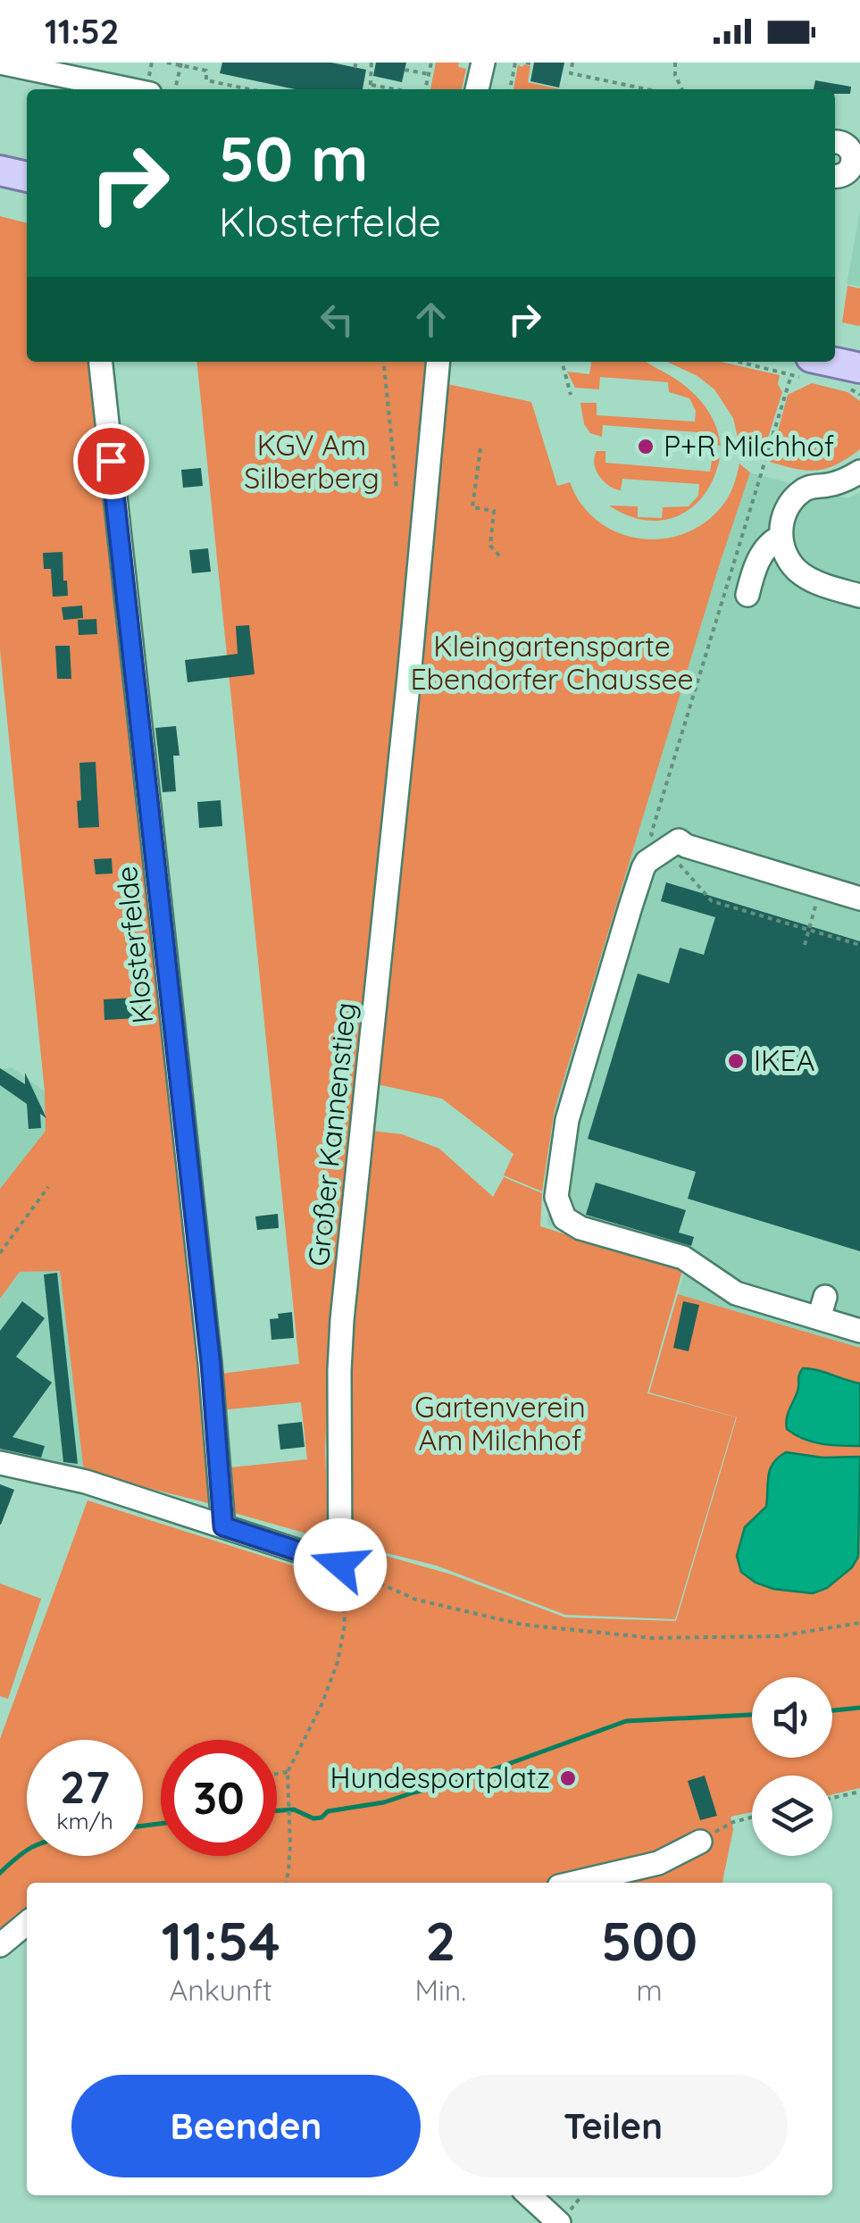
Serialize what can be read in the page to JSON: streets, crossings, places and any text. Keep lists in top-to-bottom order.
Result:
{
  "streets": {
    "street": ["Klosterfelde", "Großer Kannenstieg"]
  },
  "parks": ["KGV Am Silberberg", "Kleingartensparte Ebendorfer Chaussee", "Gartenverein Am Milchhof"],
  "places": ["P+R Milchhof", "IKEA", "Hundesportplatz"],
  "page": {
    "status": "11:52",
    "turn": ["50 m", "Klosterfelde"],
    "speed": "27 km/h",
    "limit": "30",
    "eta": [
      "11:54",
      "Ankunft",
      "2",
      "Min.",
      "500",
      "m"
    ],
    "buttons": ["Beenden", "Teilen"]
  }
}
